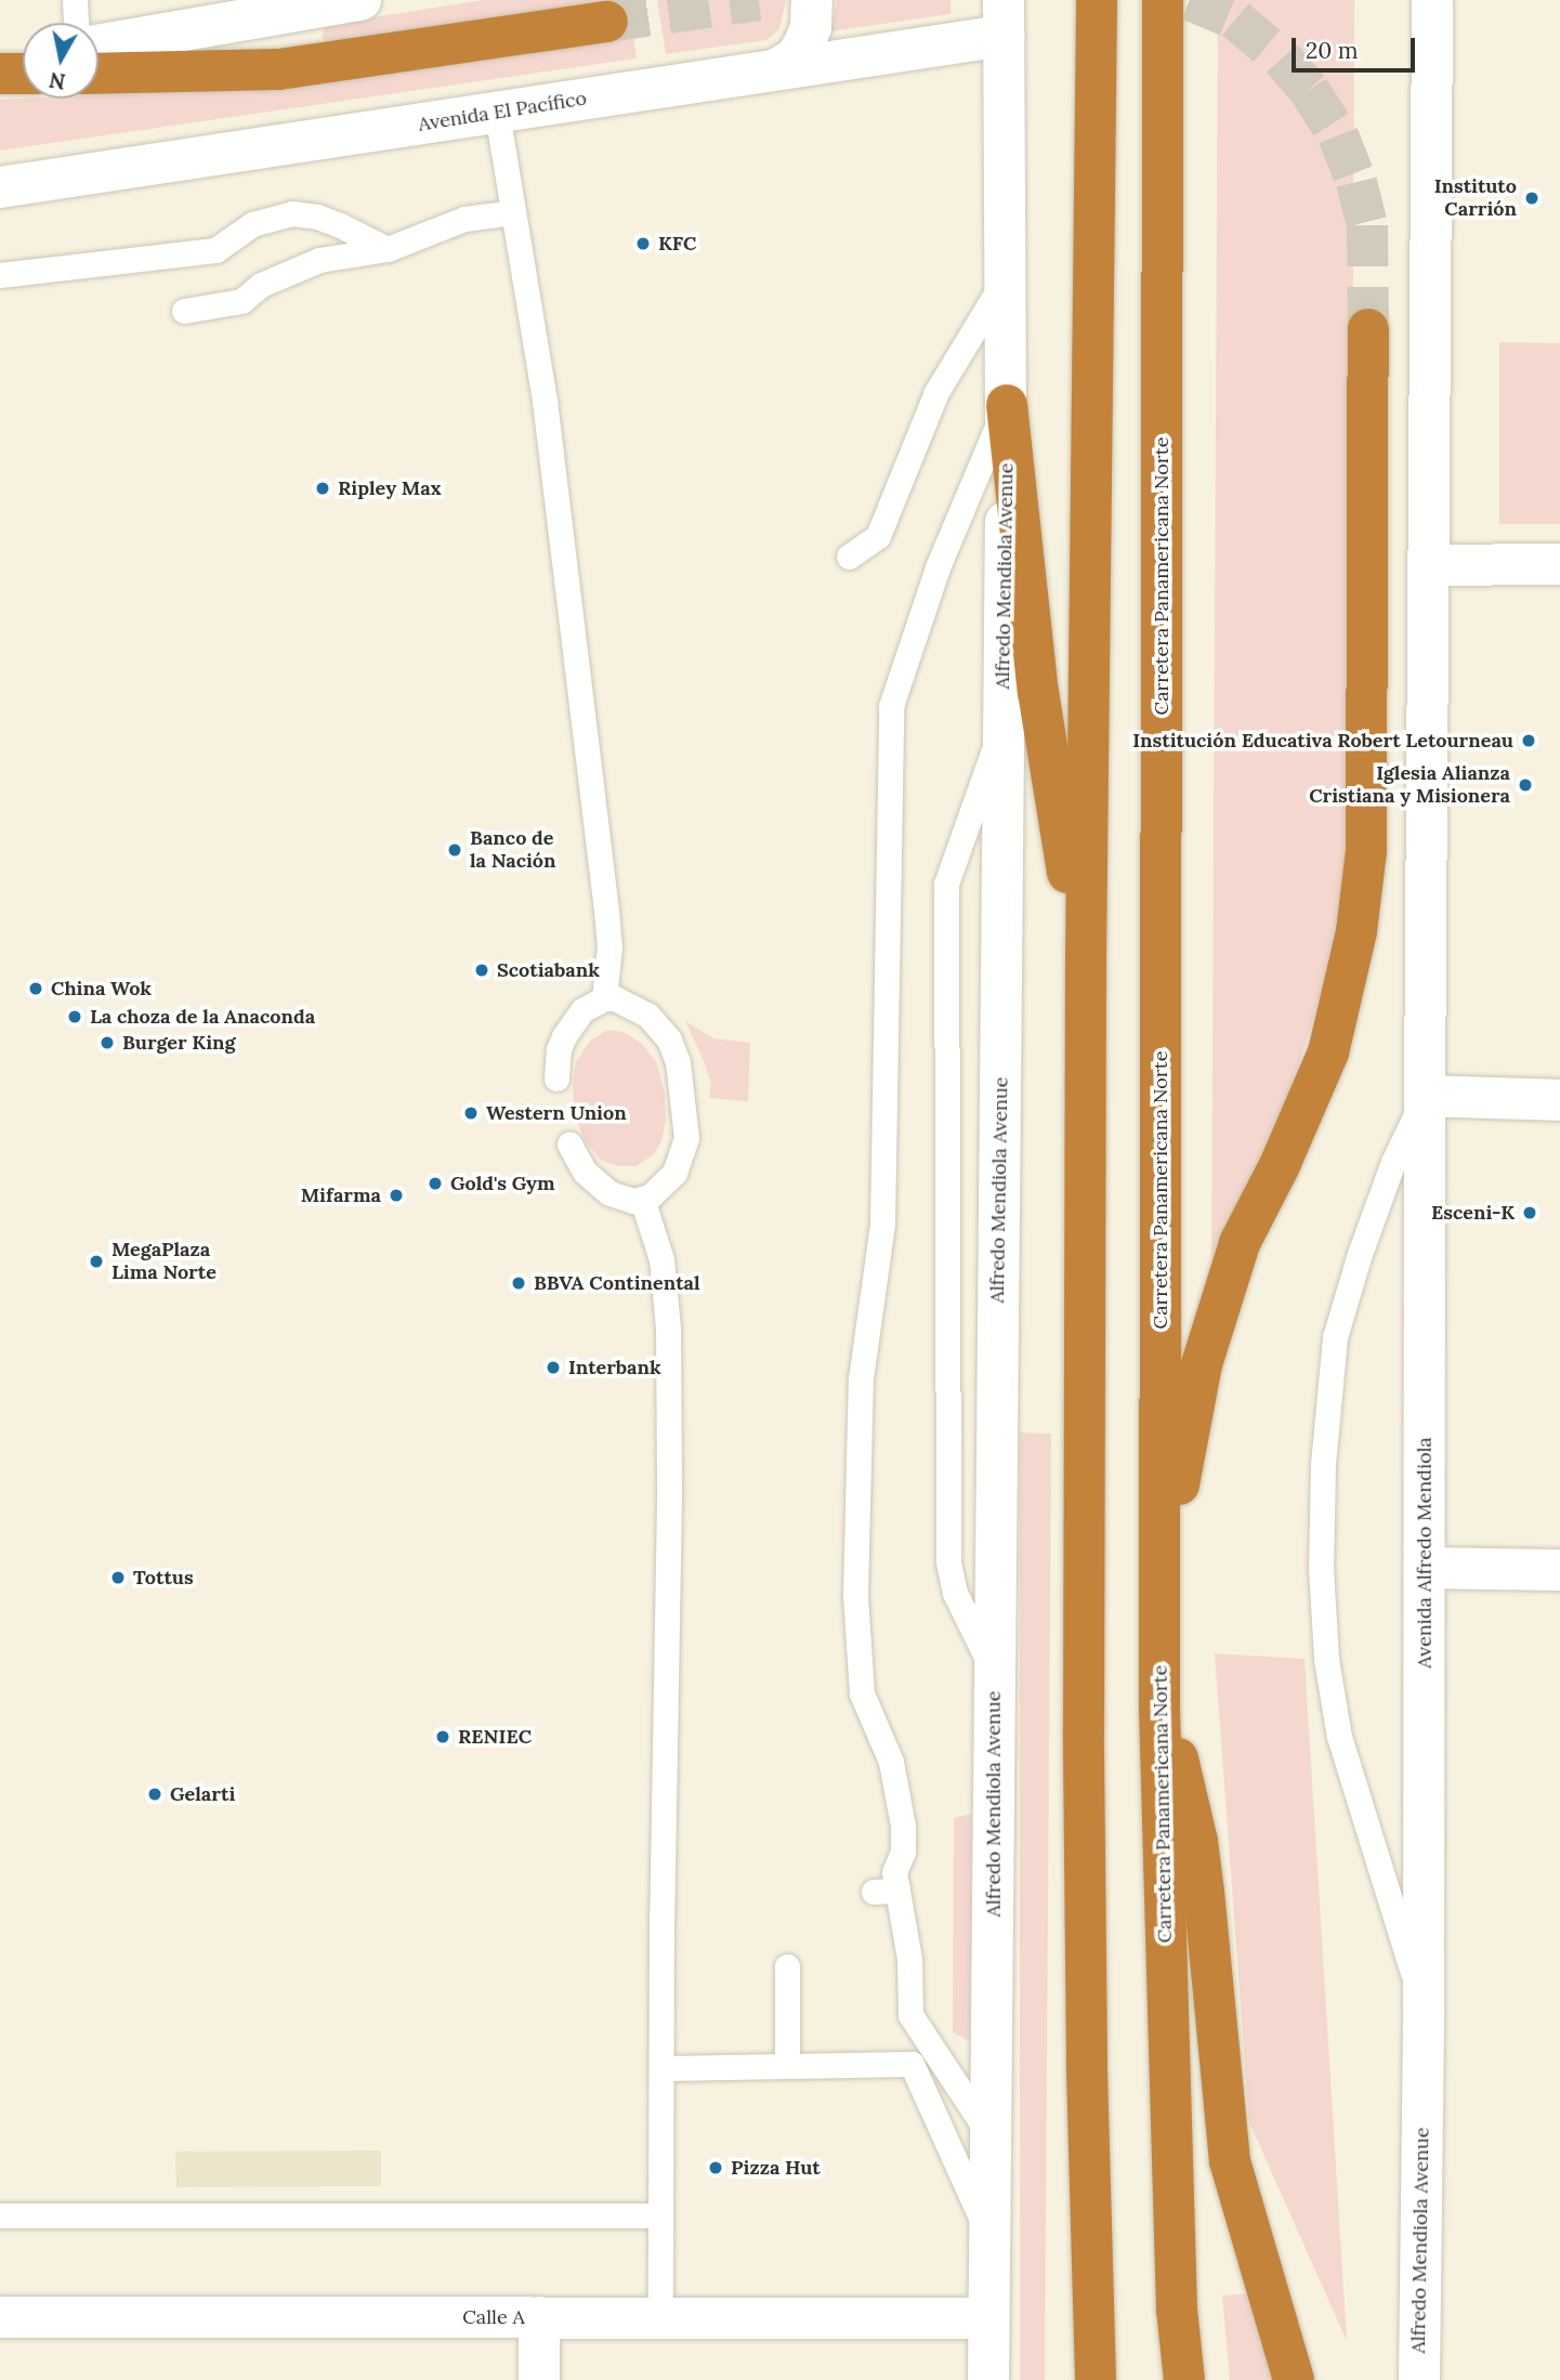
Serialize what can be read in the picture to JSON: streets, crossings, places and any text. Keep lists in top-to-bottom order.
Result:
{
  "streets": {
    "highway": ["Carretera Panamericana Norte"],
    "main road": [
      "Avenida El Pacífico",
      "Alfredo Mendiola Avenue",
      "Avenida Alfredo Mendiola",
      "Calle A"
    ]
  },
  "crossings": [
    ["Avenida El Pacífico", "Alfredo Mendiola Avenue"],
    ["Alfredo Mendiola Avenue", "Avenida Alfredo Mendiola"],
    ["Alfredo Mendiola Avenue", "Calle A"]
  ],
  "places": [
    "Instituto Carrión",
    "KFC",
    "Ripley Max",
    "Institución Educativa Robert Letourneau",
    "Iglesia Alianza Cristiana y Misionera",
    "Banco de la Nación",
    "Scotiabank",
    "China Wok",
    "La choza de la Anaconda",
    "Burger King",
    "Western Union",
    "Gold's Gym",
    "Mifarma",
    "Esceni-K",
    "MegaPlaza Lima Norte",
    "BBVA Continental",
    "Interbank",
    "Tottus",
    "RENIEC",
    "Gelarti",
    "Pizza Hut"
  ],
  "scale_bar": "20 m",
  "north": "bottom"
}
